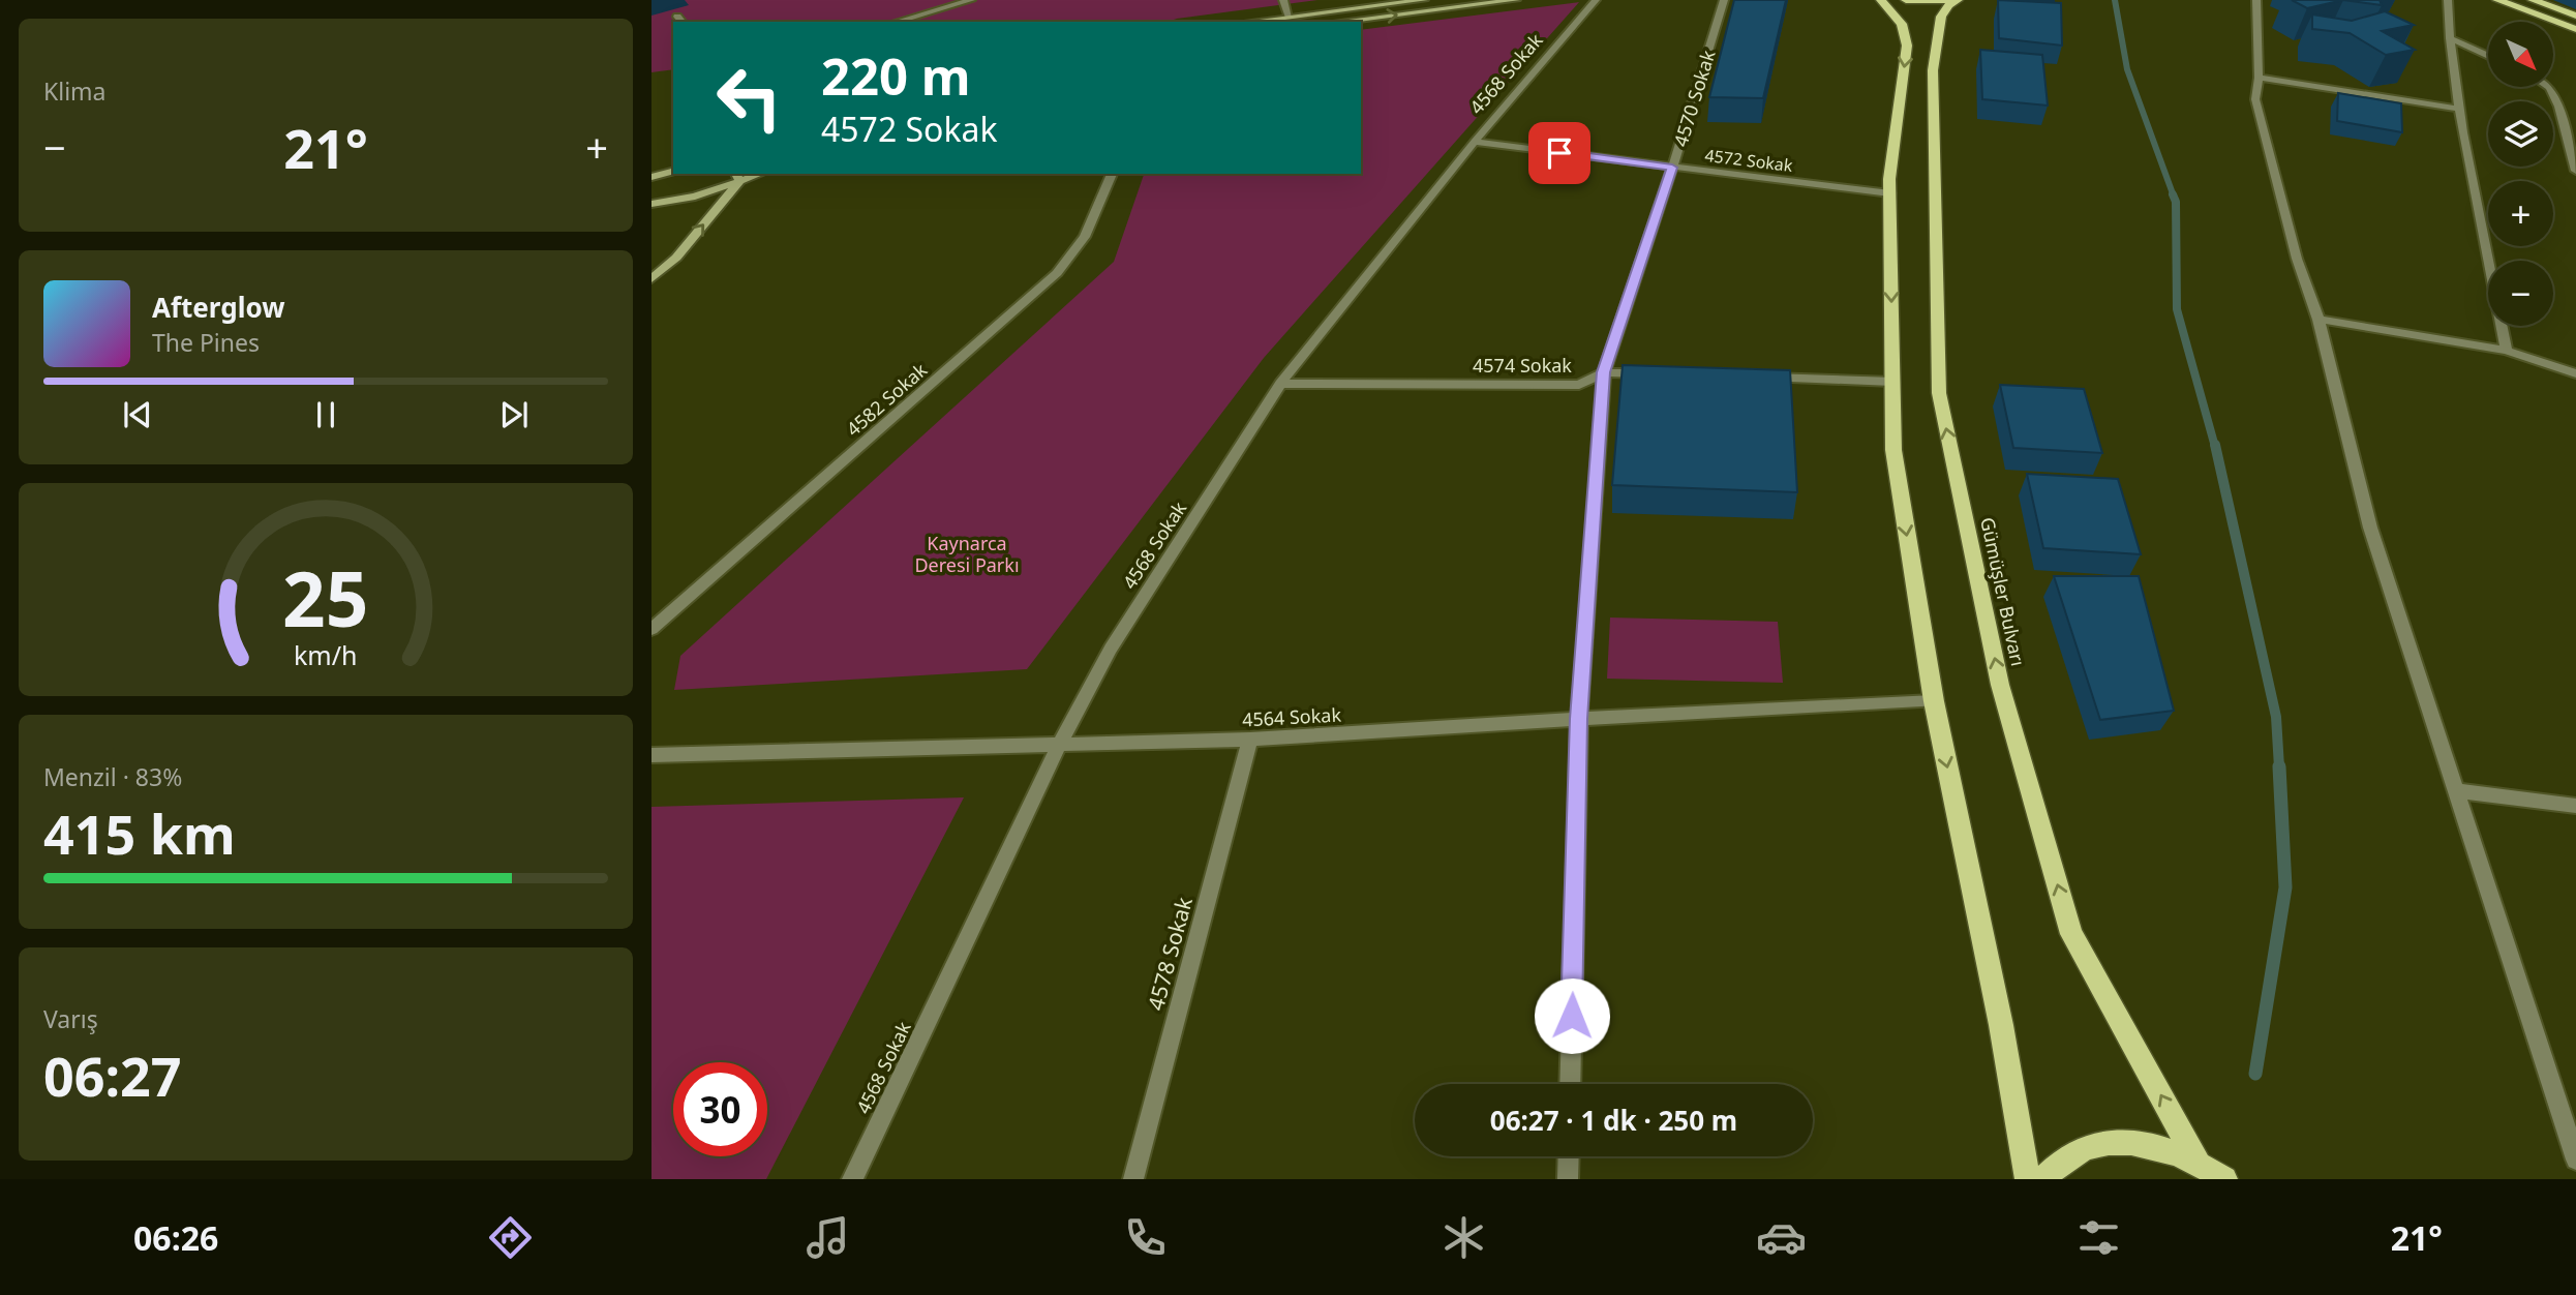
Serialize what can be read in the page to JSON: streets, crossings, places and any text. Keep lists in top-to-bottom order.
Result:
{
  "streets": {
    "main road": ["Gümüşler Bulvarı"],
    "street": [
      "4568 Sokak",
      "4570 Sokak",
      "4572 Sokak",
      "4574 Sokak",
      "4582 Sokak",
      "4564 Sokak",
      "4578 Sokak"
    ]
  },
  "crossings": [
    ["4568 Sokak", "4572 Sokak"],
    ["4568 Sokak", "4574 Sokak"],
    ["4568 Sokak", "4564 Sokak"],
    ["4570 Sokak", "4572 Sokak"],
    ["4570 Sokak", "4574 Sokak"],
    ["4570 Sokak", "4564 Sokak"],
    ["4564 Sokak", "4578 Sokak"]
  ],
  "parks": ["Kaynarca Deresi Parkı"],
  "north": "bottom right",
  "page": {
    "tile": [
      "Klima",
      ["Menzil · 83%", "415 km"],
      ["Varış", "06:27"]
    ],
    "map_buttons": ["+", "−"],
    "turn": ["220 m", "4572 Sokak"],
    "heat": ["−", "21°", "+"],
    "song": ["Afterglow", "The Pines"],
    "limit": "30",
    "trip": "06:27 · 1 dk · 250 m",
    "tabs": ["06:26", "21°"],
    "gauge": ["25", "km/h"]
  }
}
